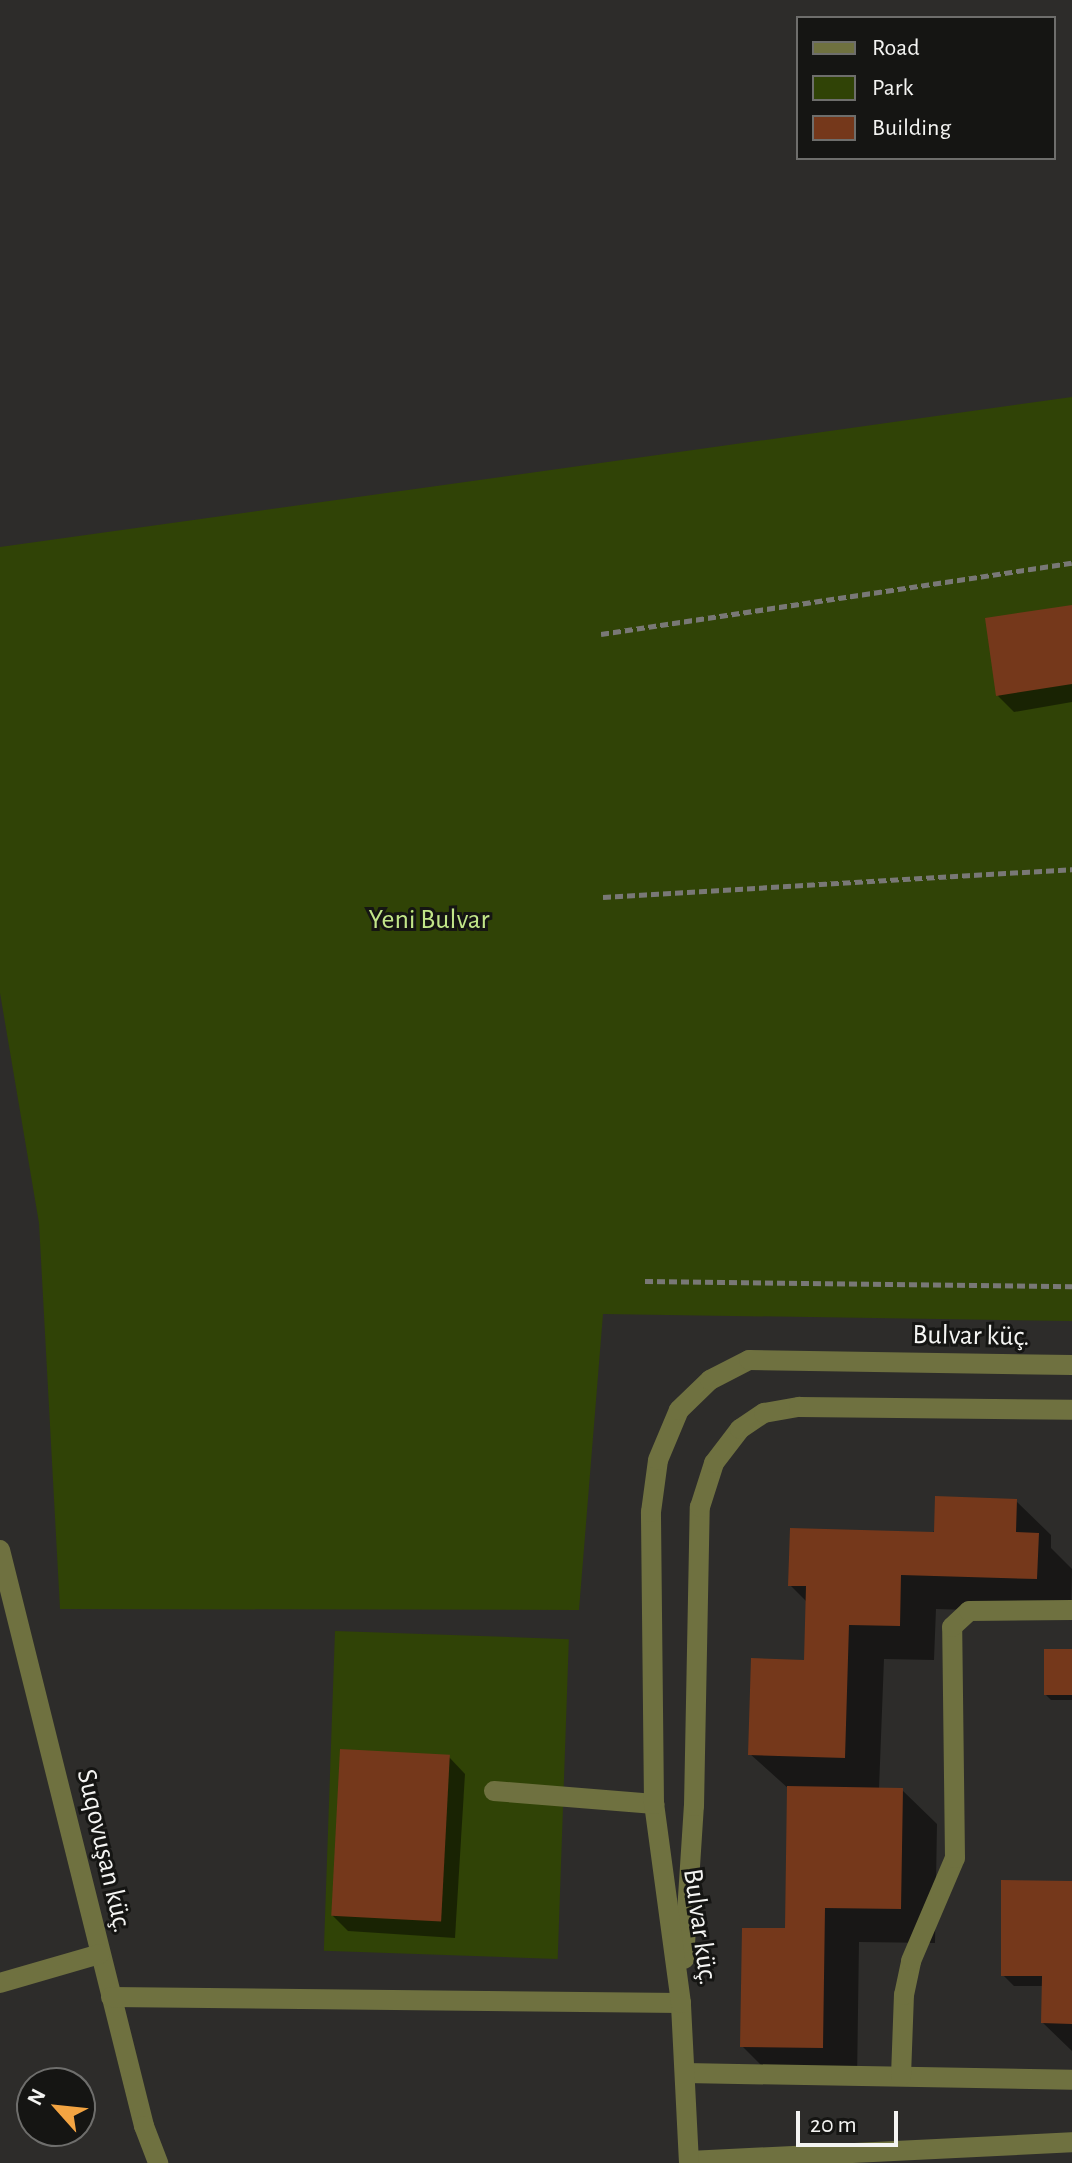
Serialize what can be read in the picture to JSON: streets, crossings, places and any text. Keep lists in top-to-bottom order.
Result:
{
  "streets": {
    "street": ["Bulvar küç.", "Suqovuşan küç."]
  },
  "parks": ["Yeni Bulvar"],
  "legend": ["Road", "Park", "Building"],
  "scale_bar": "20 m",
  "north": "top left"
}
